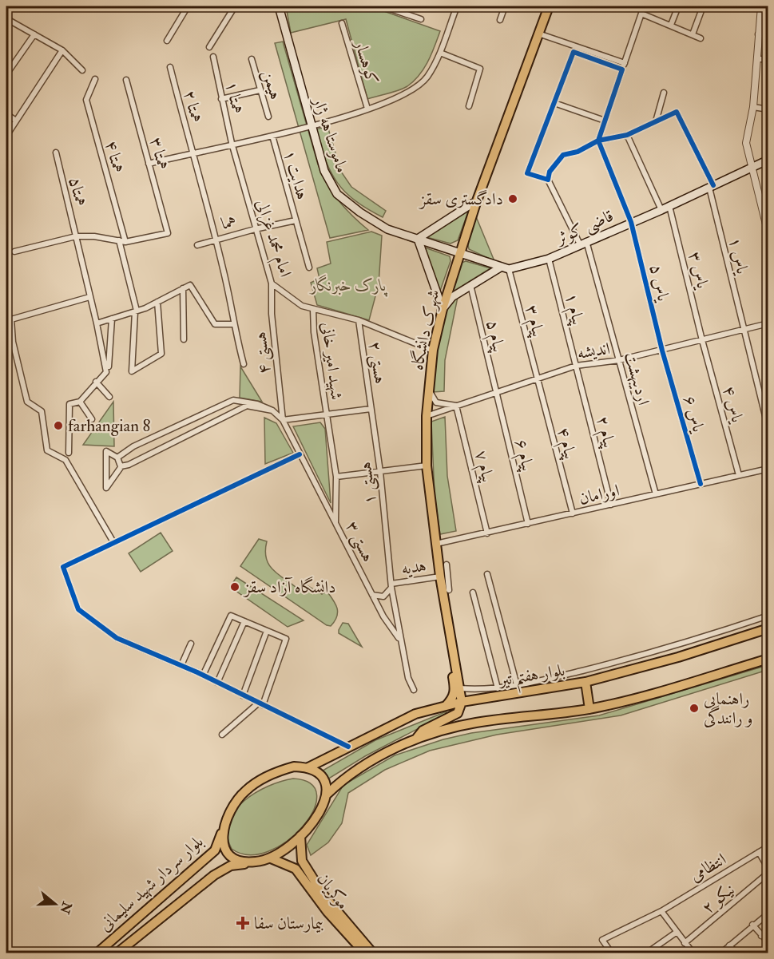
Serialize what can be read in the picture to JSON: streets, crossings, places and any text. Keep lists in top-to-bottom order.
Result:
{
  "streets": {
    "main road": [
      "ماموستا هه ژار",
      "قاضی کوثر",
      "شهرک دانشگاه",
      "بلوار هفتم تیر",
      "بلوار سردار شهید سلیمانی",
      "موکریان"
    ],
    "street": [
      "کوهسار",
      "هیمن",
      "همتا ۱",
      "همتا ۲",
      "همتا ۳",
      "همتا ۴",
      "هدایت ۱",
      "همتا۵",
      "هما",
      "امام محمد غزالی",
      "یاس ۱",
      "یاس ۳",
      "یاس ۵",
      "پیام ۱",
      "پیام ۳",
      "پیام ۵",
      "اندیشه",
      "هستی ۴",
      "شهید امیر خانی",
      "هستی ۲",
      "اردیبهشت",
      "یاس ۴",
      "یاس ۶",
      "پیام ۲",
      "پیام ۴",
      "پیام ۶",
      "پیام ۷",
      "هستی ۱",
      "اورامان",
      "هستی ۳",
      "هدیه",
      "انتظامی",
      "نیکو ۲"
    ]
  },
  "crossings": [
    ["همتا ۱", "امام محمد غزالی"],
    ["همتا ۲", "هما"],
    ["ماموستا هه ژار", "شهرک دانشگاه"],
    ["همتا ۳", "همتا ۴"],
    ["هدایت ۱", "هما"],
    ["هما", "امام محمد غزالی"],
    ["قاضی کوثر", "یاس ۱"],
    ["قاضی کوثر", "یاس ۳"],
    ["قاضی کوثر", "یاس ۵"],
    ["قاضی کوثر", "پیام ۱"],
    ["قاضی کوثر", "پیام ۳"],
    ["قاضی کوثر", "شهرک دانشگاه"],
    ["قاضی کوثر", "پیام ۵"],
    ["قاضی کوثر", "اردیبهشت"],
    ["امام محمد غزالی", "شهرک دانشگاه"],
    ["امام محمد غزالی", "هستی ۴"],
    ["امام محمد غزالی", "شهید امیر خانی"],
    ["امام محمد غزالی", "هستی ۲"],
    ["یاس ۱", "اندیشه"],
    ["یاس ۳", "اندیشه"],
    ["یاس ۳", "یاس ۴"],
    ["یاس ۵", "اندیشه"],
    ["یاس ۵", "یاس ۶"],
    ["پیام ۱", "اندیشه"],
    ["پیام ۱", "پیام ۲"],
    ["پیام ۳", "اندیشه"],
    ["پیام ۳", "پیام ۴"],
    ["شهرک دانشگاه", "اندیشه"],
    ["شهرک دانشگاه", "اورامان"],
    ["شهرک دانشگاه", "هدیه"],
    ["شهرک دانشگاه", "بلوار هفتم تیر"],
    ["پیام ۵", "اندیشه"],
    ["پیام ۵", "پیام ۶"],
    ["اندیشه", "اردیبهشت"],
    ["اندیشه", "یاس ۴"],
    ["اندیشه", "یاس ۶"],
    ["اندیشه", "پیام ۲"],
    ["اندیشه", "پیام ۴"],
    ["اندیشه", "پیام ۶"],
    ["اندیشه", "پیام ۷"],
    ["شهید امیر خانی", "هستی ۳"],
    ["هستی ۲", "هستی ۱"],
    ["اردیبهشت", "اورامان"],
    ["یاس ۴", "اورامان"],
    ["یاس ۶", "اورامان"],
    ["پیام ۲", "اورامان"],
    ["پیام ۴", "اورامان"],
    ["پیام ۶", "اورامان"],
    ["پیام ۷", "اورامان"],
    ["هستی ۱", "هستی ۳"],
    ["هستی ۱", "هدیه"],
    ["هستی ۳", "هدیه"],
    ["بلوار هفتم تیر", "بلوار سردار شهید سلیمانی"],
    ["بلوار هفتم تیر", "موکریان"],
    ["بلوار سردار شهید سلیمانی", "موکریان"]
  ],
  "parks": ["پارک خبرنگار"],
  "places": {
    "other": [
      "دادگستری سقز",
      "farhangian 8",
      "دانشگاه آزاد سقز",
      "راهنمایی و رانندگی"
    ],
    "health": ["بیمارستان سفا"]
  },
  "north": "right"
}
